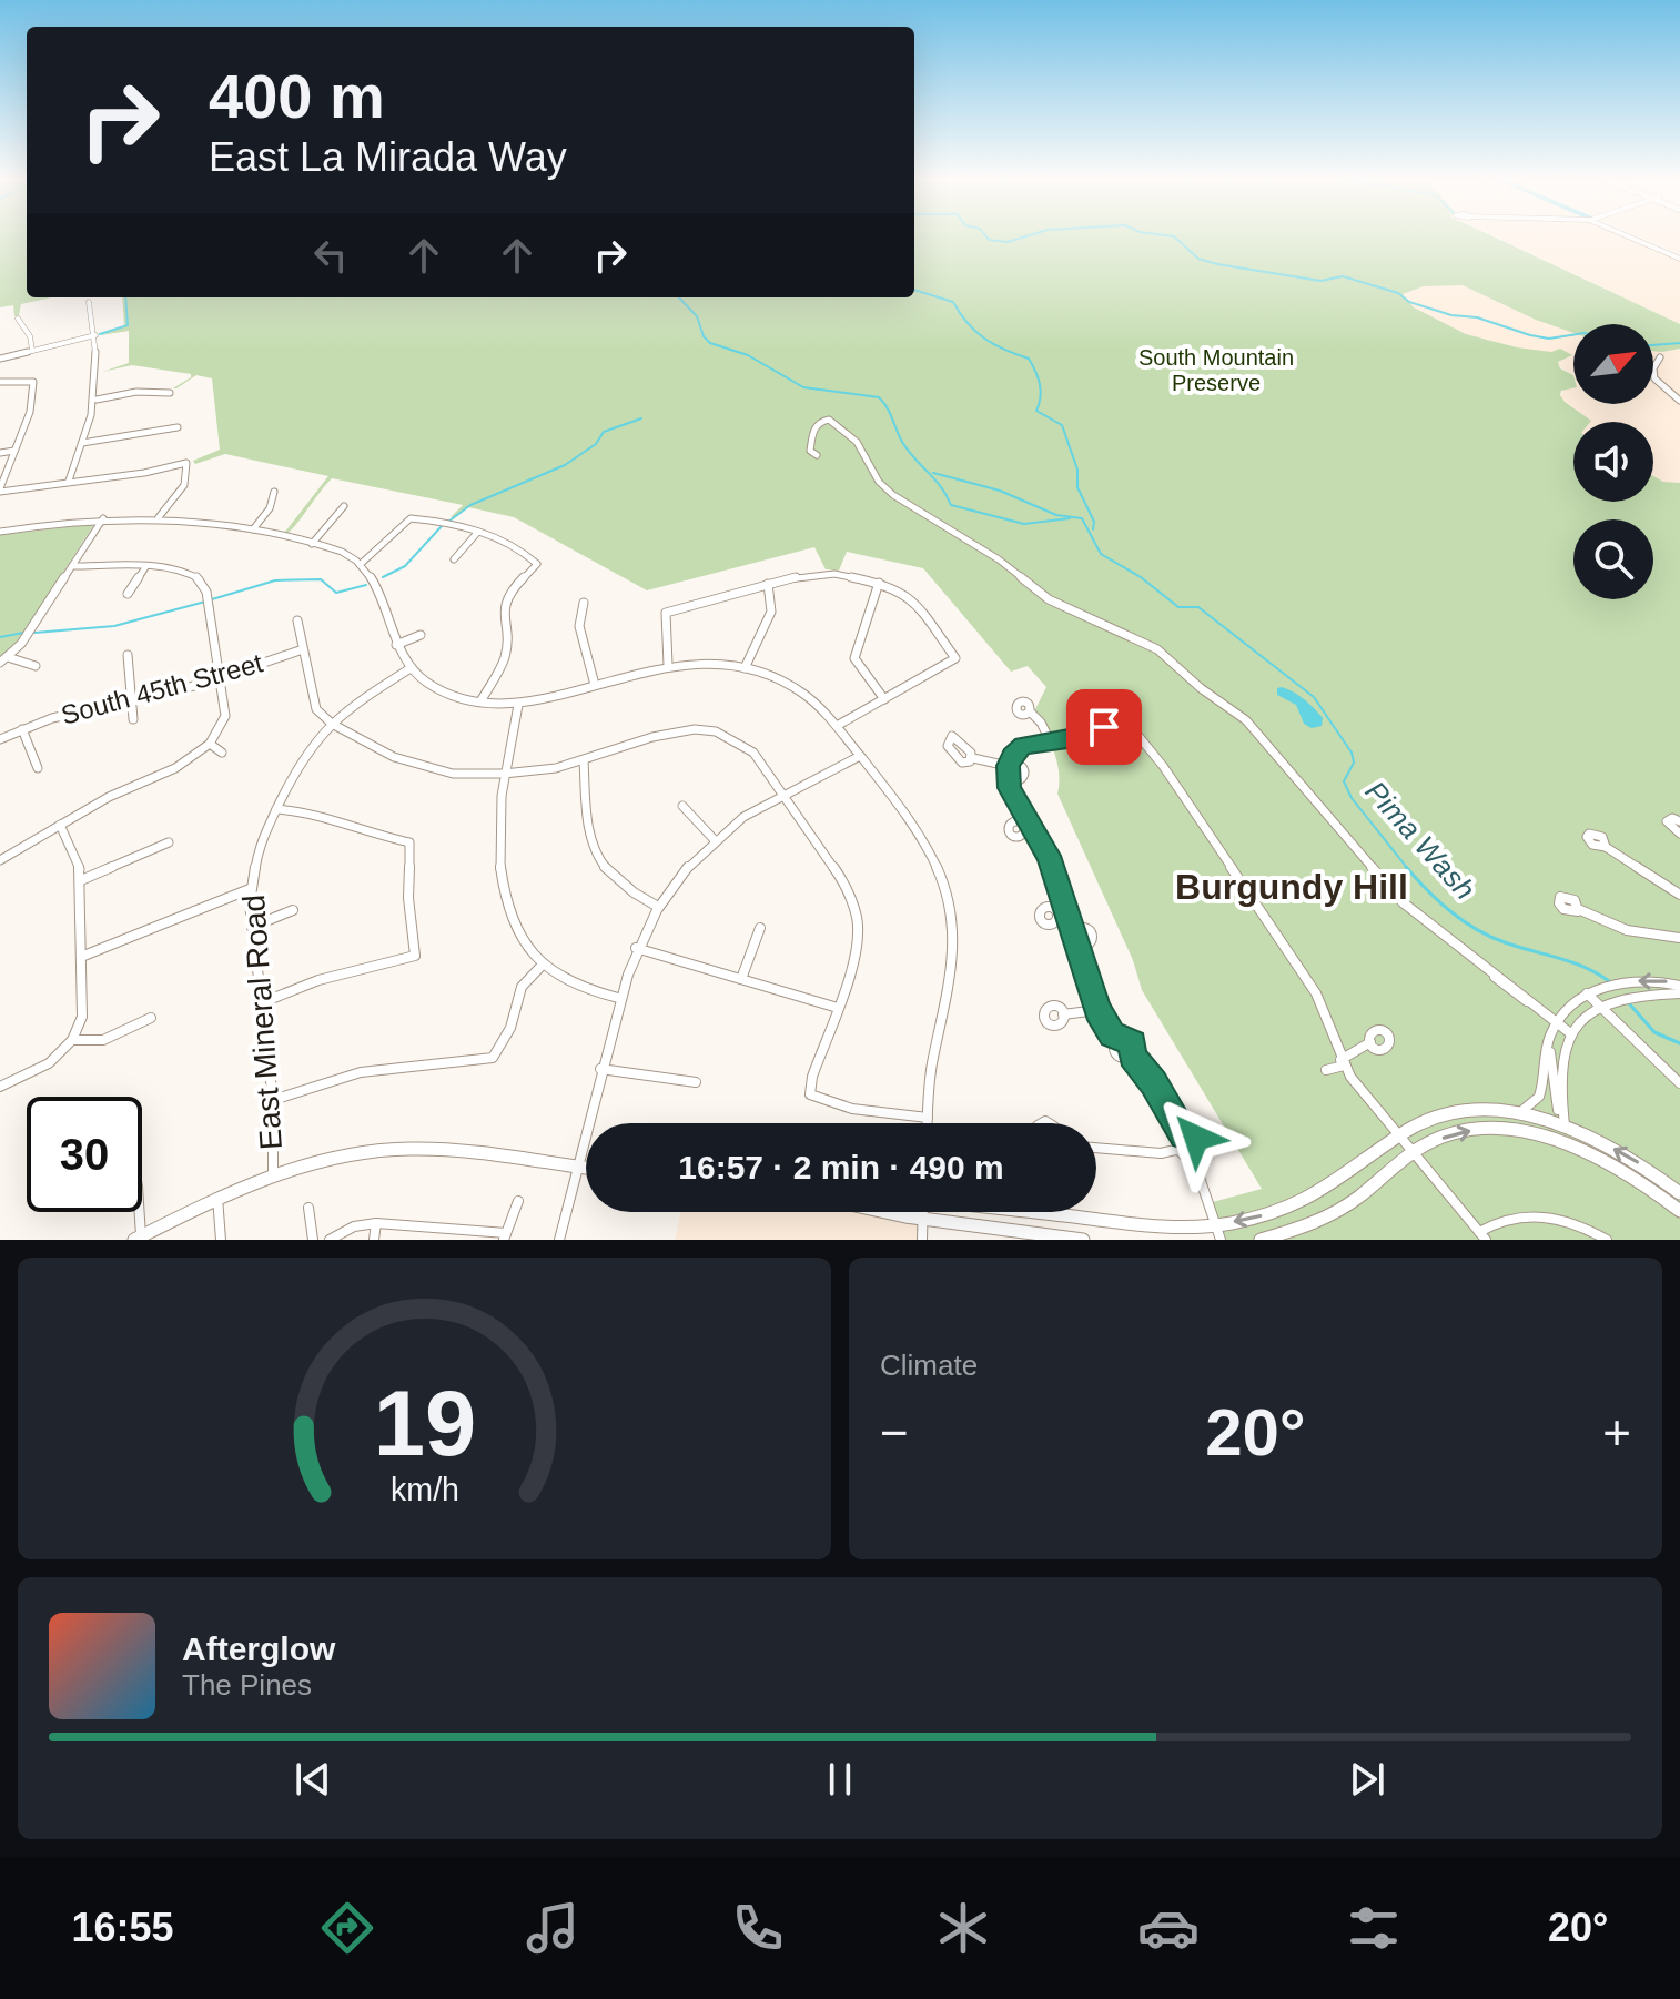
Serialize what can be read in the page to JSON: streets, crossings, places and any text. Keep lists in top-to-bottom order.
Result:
{
  "streets": {
    "street": ["South 45th Street", "East Mineral Road"]
  },
  "districts": ["Burgundy Hill"],
  "water": ["Pima Wash"],
  "parks": ["South Mountain Preserve"],
  "north": "top right",
  "page": {
    "turn": ["400 m", "East La Mirada Way"],
    "limit": "30",
    "trip": "16:57 · 2 min · 490 m",
    "tile": "Climate",
    "heat": ["−", "20°", "+"],
    "song": ["Afterglow", "The Pines"],
    "tabs": ["16:55", "20°"],
    "gauge": ["19", "km/h"]
  }
}
